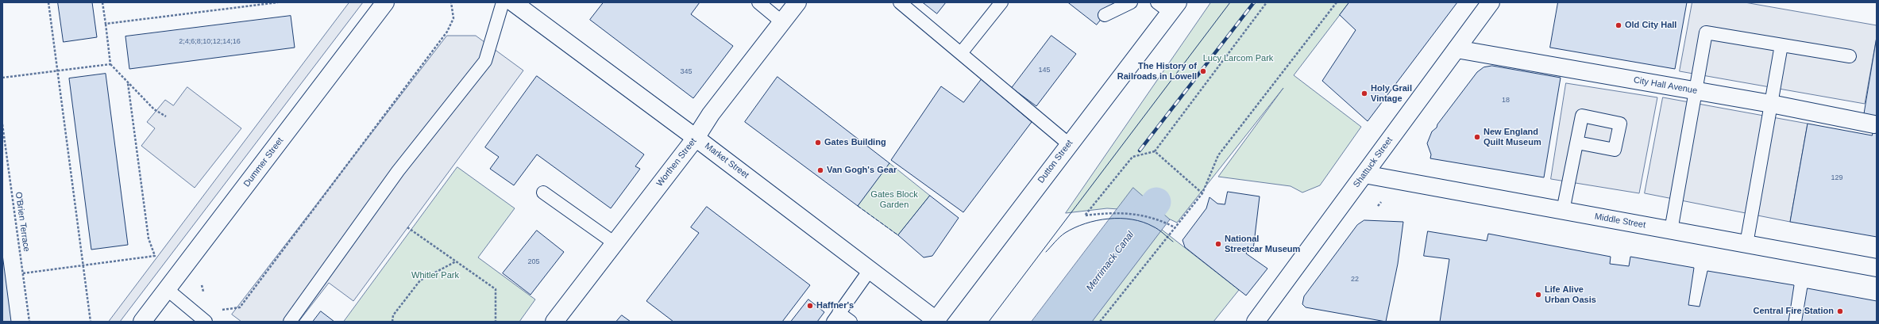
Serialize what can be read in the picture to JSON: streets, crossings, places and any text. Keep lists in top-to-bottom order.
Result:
{
  "streets": {
    "street": [
      "City Hall Avenue",
      "Market Street",
      "Dutton Street",
      "Dummer Street",
      "Worthen Street",
      "Shattuck Street",
      "Middle Street"
    ],
    "path": ["O'Brien Terrace"]
  },
  "crossings": [
    ["City Hall Avenue", "Shattuck Street"],
    ["Market Street", "Dutton Street"],
    ["Market Street", "Worthen Street"],
    ["Shattuck Street", "Middle Street"]
  ],
  "water": ["Merrimack Canal"],
  "parks": ["Lucy Larcom Park", "Gates Block Garden", "Whitler Park"],
  "places": [
    "Old City Hall",
    "The History of Railroads in Lowell",
    "Holy Grail Vintage",
    "New England Quilt Museum",
    "Gates Building",
    "Van Gogh's Gear",
    "National Streetcar Museum",
    "Life Alive Urban Oasis",
    "Haffner's",
    "Central Fire Station"
  ],
  "house_numbers": [
    "2;4;6;8;10;12;14;16",
    "145",
    "345",
    "18",
    "129",
    "205",
    "22"
  ]
}
